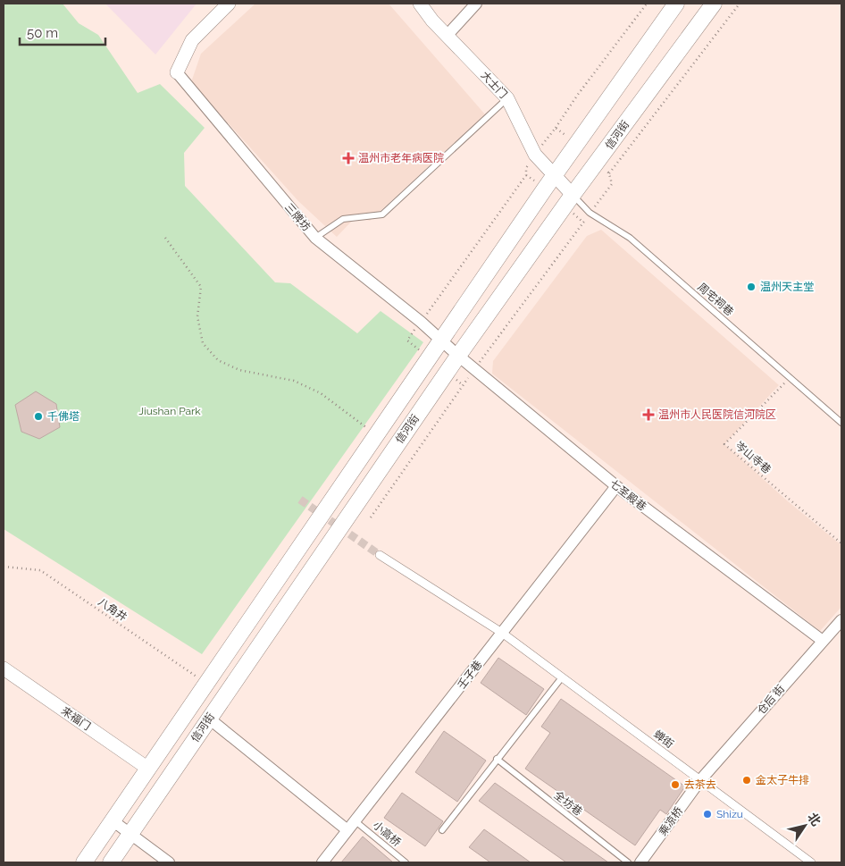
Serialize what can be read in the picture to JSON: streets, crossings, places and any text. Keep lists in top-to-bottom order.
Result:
{
  "streets": {
    "main road": ["信河街"],
    "street": [
      "大士门",
      "三牌坊",
      "七圣殿巷",
      "壬子巷",
      "仓后 街",
      "来福门",
      "蝉街",
      "乘凉桥"
    ],
    "lane": ["周宅祠巷", "全坊巷", "小高桥"],
    "path": ["岑山寺巷", "八角井"]
  },
  "crossings": [
    ["大士门", "信河街"],
    ["大士门", "周宅祠巷"],
    ["信河街", "三牌坊"],
    ["信河街", "周宅祠巷"],
    ["信河街", "七圣殿巷"],
    ["信河街", "八角井"],
    ["信河街", "来福门"],
    ["三牌坊", "七圣殿巷"],
    ["周宅祠巷", "岑山寺巷"],
    ["七圣殿巷", "壬子巷"],
    ["七圣殿巷", "仓后 街"],
    ["壬子巷", "蝉街"],
    ["壬子巷", "小高桥"],
    ["仓后 街", "蝉街"],
    ["仓后 街", "乘凉桥"],
    ["蝉街", "乘凉桥"]
  ],
  "parks": ["Jiushan Park"],
  "places": {
    "health": ["温州市老年病医院", "温州市人民医院信河院区"],
    "other": [
      "温州天主堂",
      "千佛塔",
      "金太子牛排",
      "去茶去",
      "Shizu"
    ]
  },
  "scale_bar": "50 m",
  "north": "top right"
}
